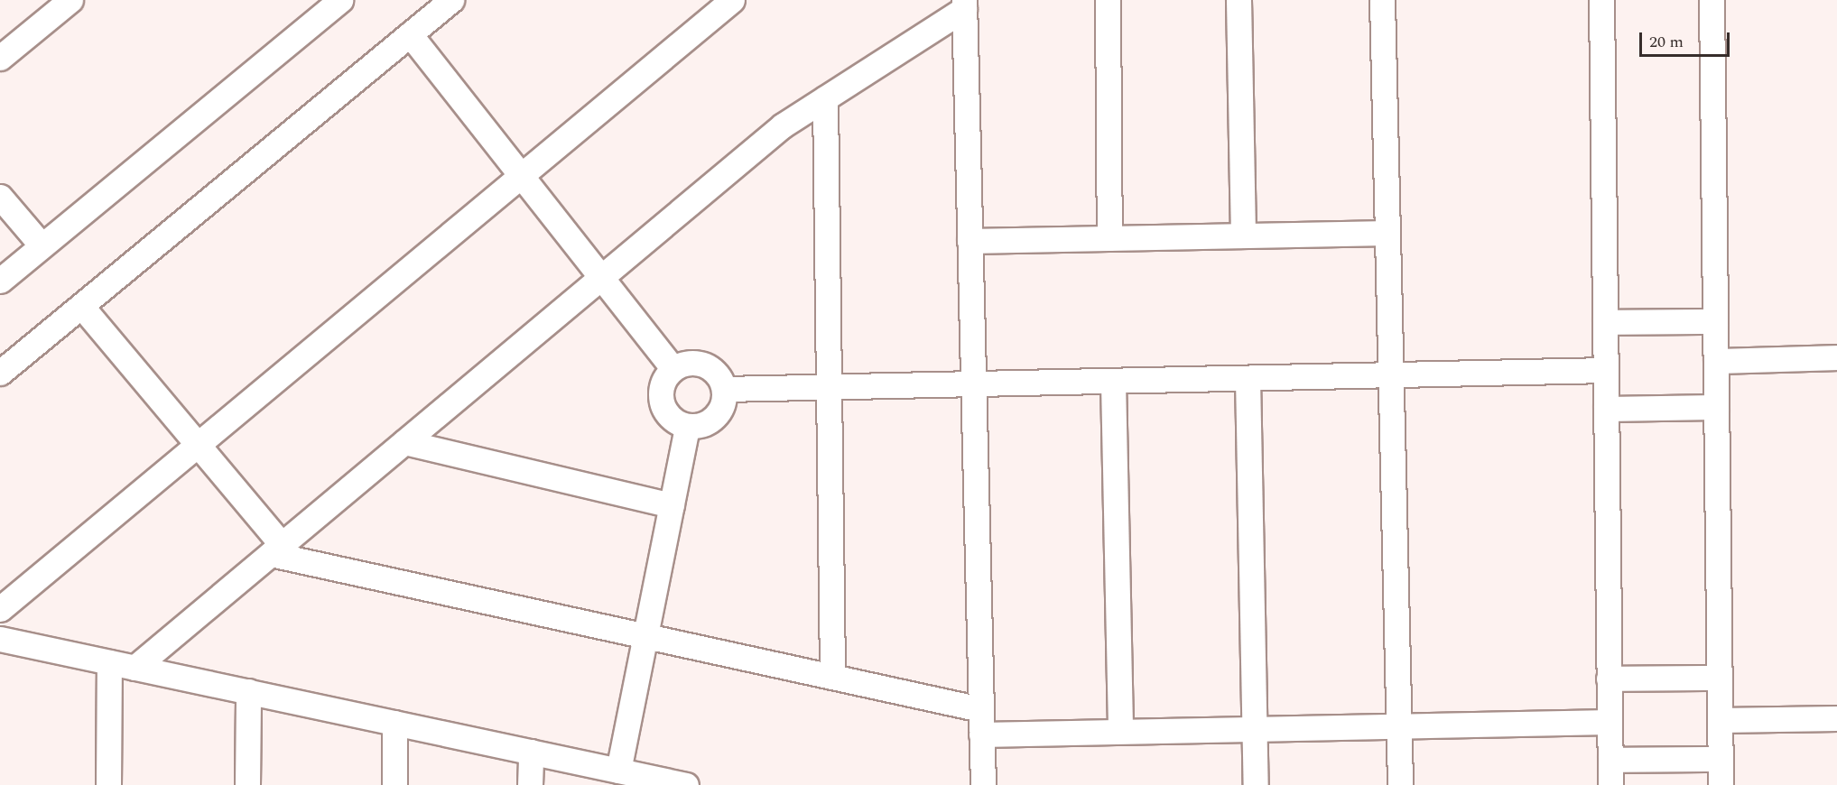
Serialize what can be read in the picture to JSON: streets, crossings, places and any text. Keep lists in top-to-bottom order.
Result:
{
  "scale_bar": "20 m"
}
